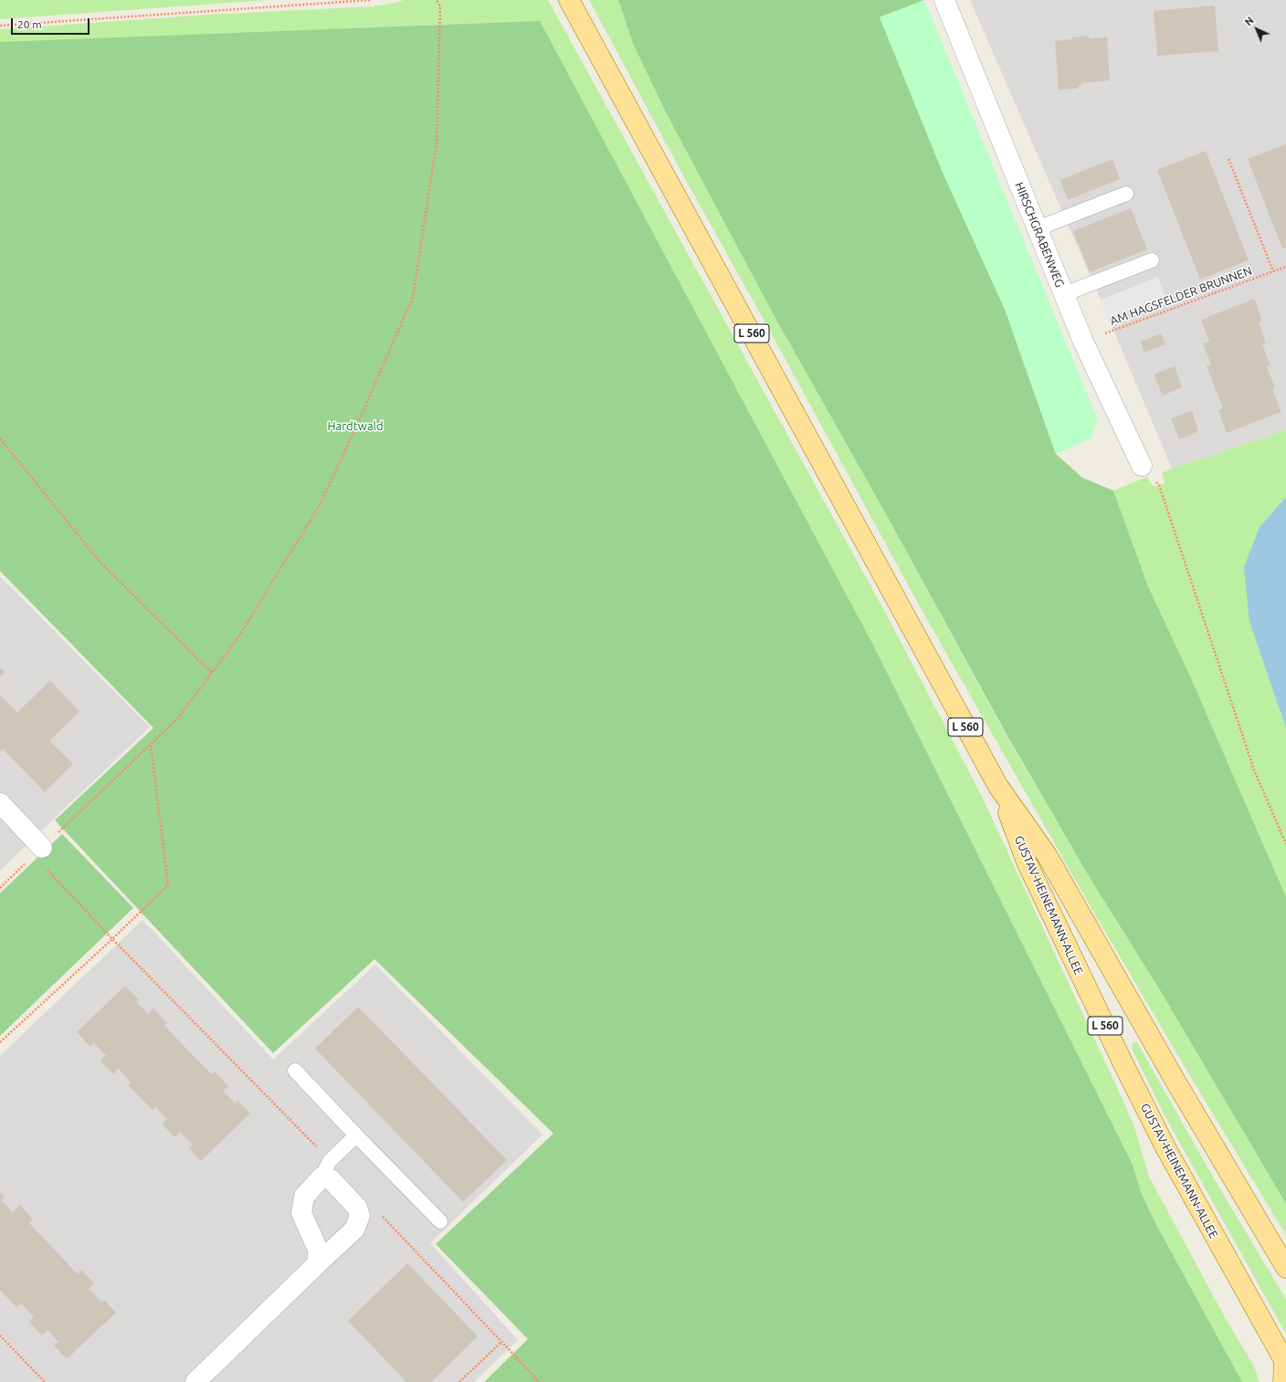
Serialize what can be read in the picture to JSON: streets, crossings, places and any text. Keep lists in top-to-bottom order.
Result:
{
  "streets": {
    "main road": ["L 560", "GUSTAV-HEINEMANN-ALLEE"],
    "street": ["HIRSCHGRABENWEG"],
    "path": ["AM HAGSFELDER BRUNNEN"]
  },
  "crossings": [
    ["HIRSCHGRABENWEG", "AM HAGSFELDER BRUNNEN"],
    ["L 560", "GUSTAV-HEINEMANN-ALLEE"]
  ],
  "parks": ["Hardtwald"],
  "scale_bar": "20 m",
  "north": "top left"
}
